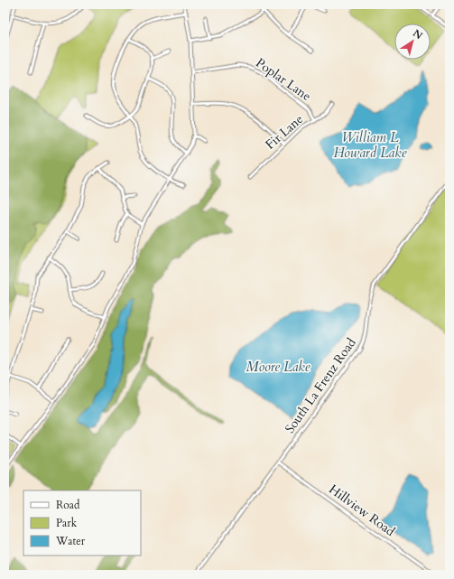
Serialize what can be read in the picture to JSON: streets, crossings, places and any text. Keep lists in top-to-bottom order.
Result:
{
  "streets": {
    "street": [
      "Poplar Lane",
      "Fir Lane",
      "South La Frenz Road",
      "Hillview Road"
    ]
  },
  "crossings": [
    ["Poplar Lane", "Fir Lane"],
    ["South La Frenz Road", "Hillview Road"]
  ],
  "water": ["William L Howard Lake", "Moore Lake"],
  "legend": ["Road", "Park", "Water"],
  "north": "top right"
}
